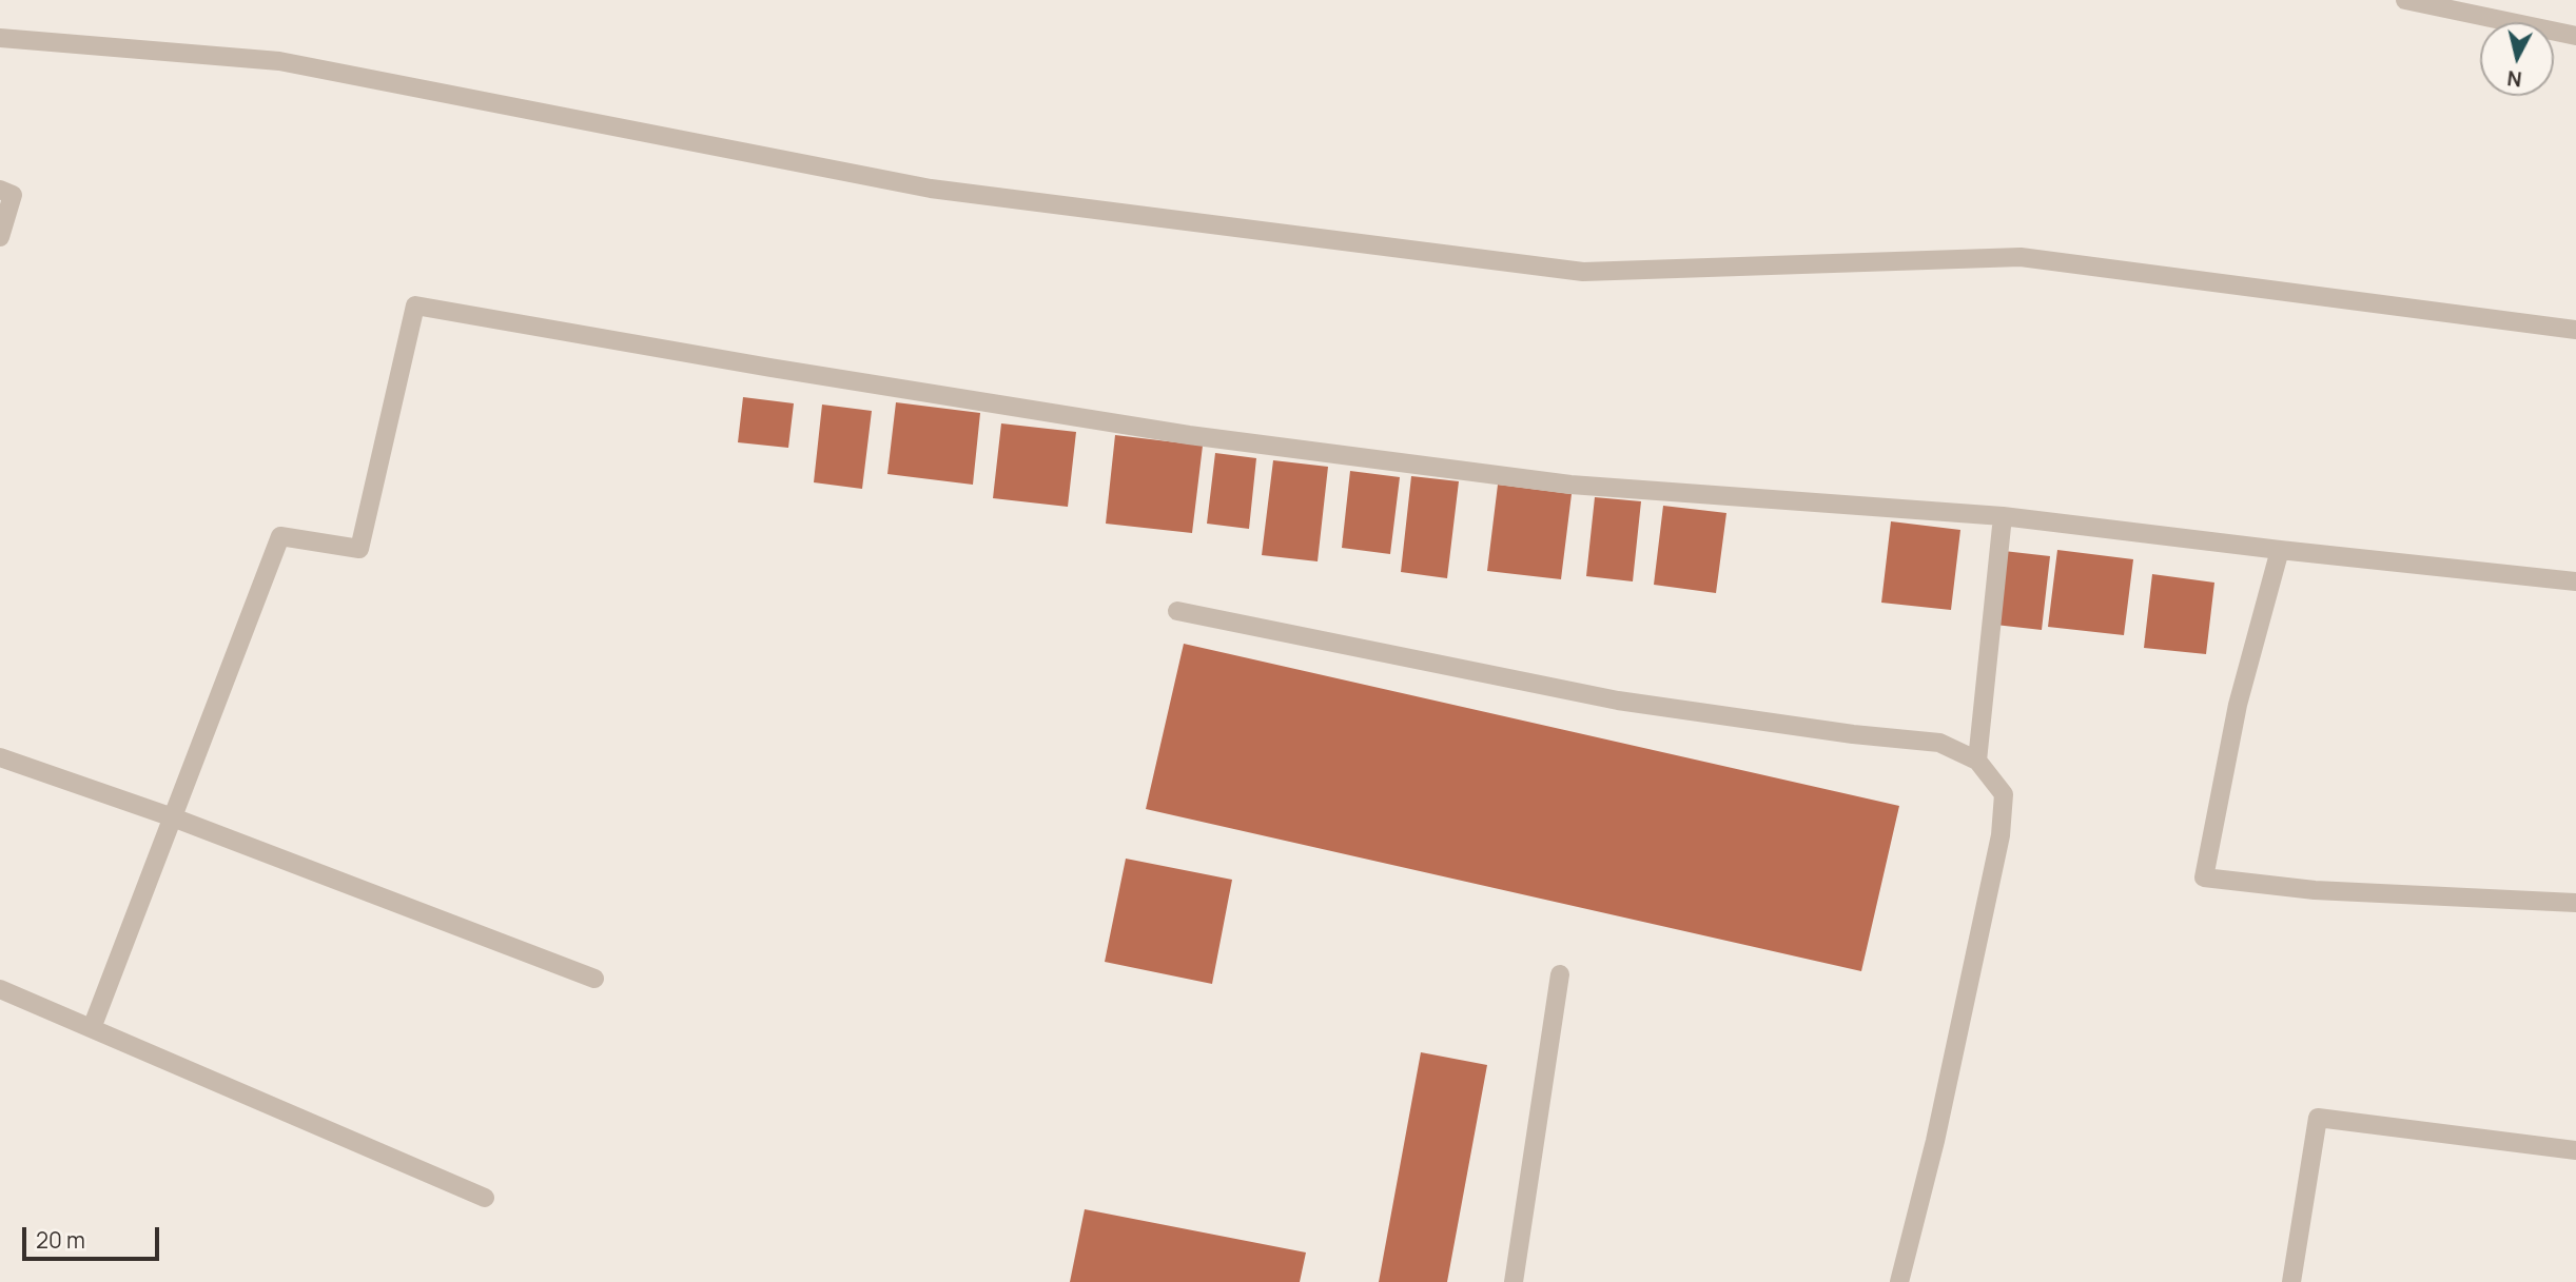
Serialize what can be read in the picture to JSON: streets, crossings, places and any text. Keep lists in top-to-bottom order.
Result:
{
  "scale_bar": "20 m",
  "north": "bottom"
}
